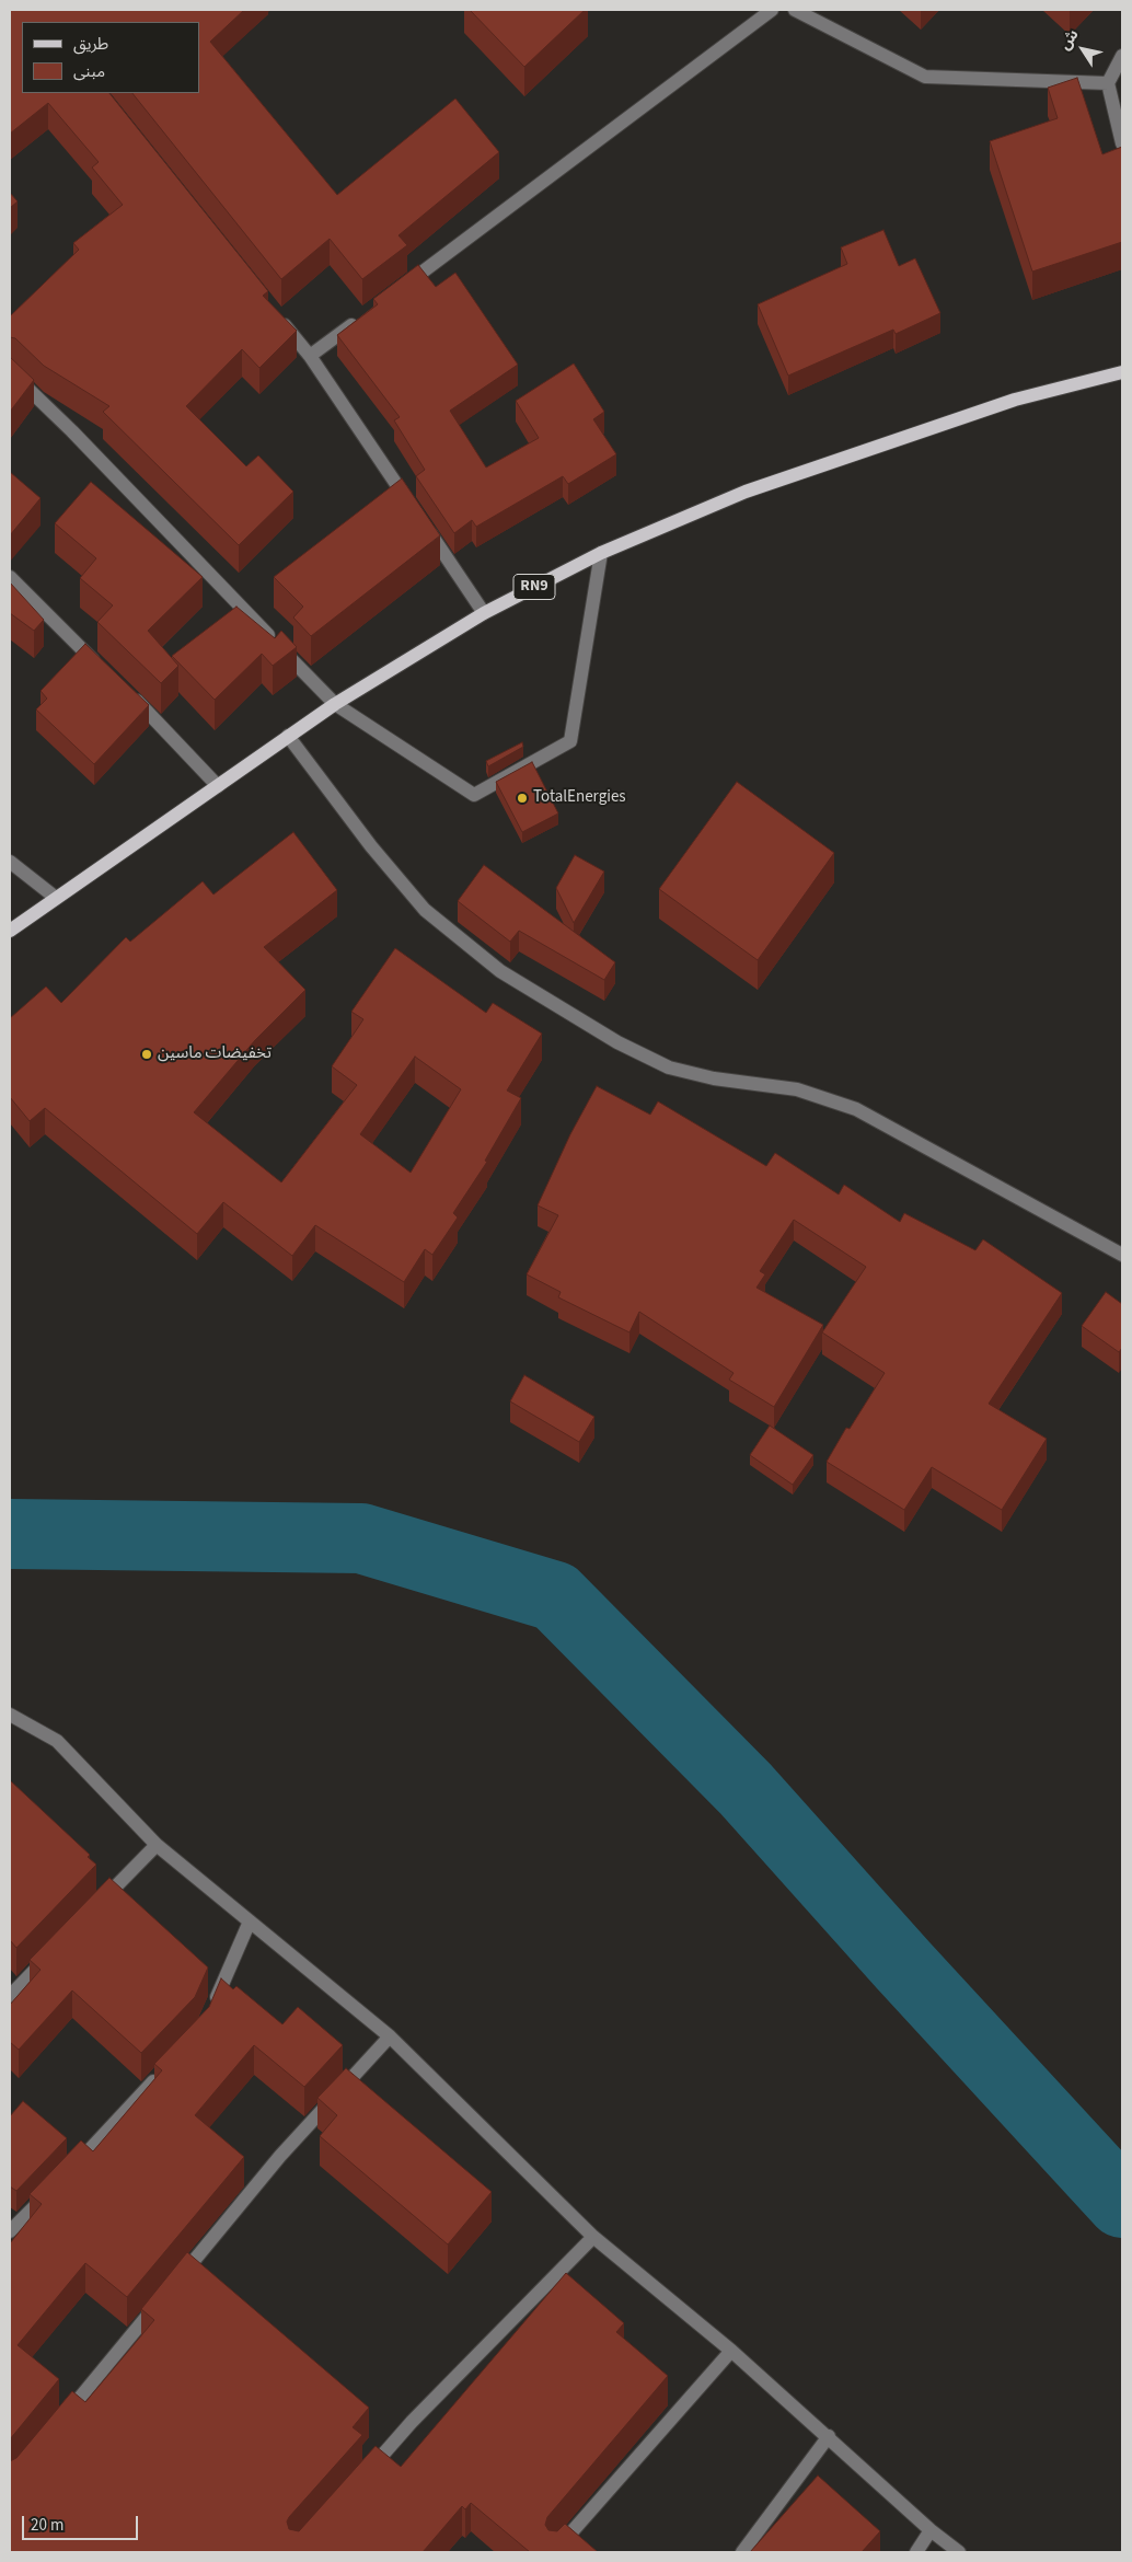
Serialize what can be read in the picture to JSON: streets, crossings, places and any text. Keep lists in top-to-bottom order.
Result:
{
  "streets": {
    "main road": ["RN9"]
  },
  "places": ["TotalEnergies", "تخفيضات ماسين"],
  "legend": ["طريق", "مبنى"],
  "scale_bar": "20 m",
  "north": "top left"
}
